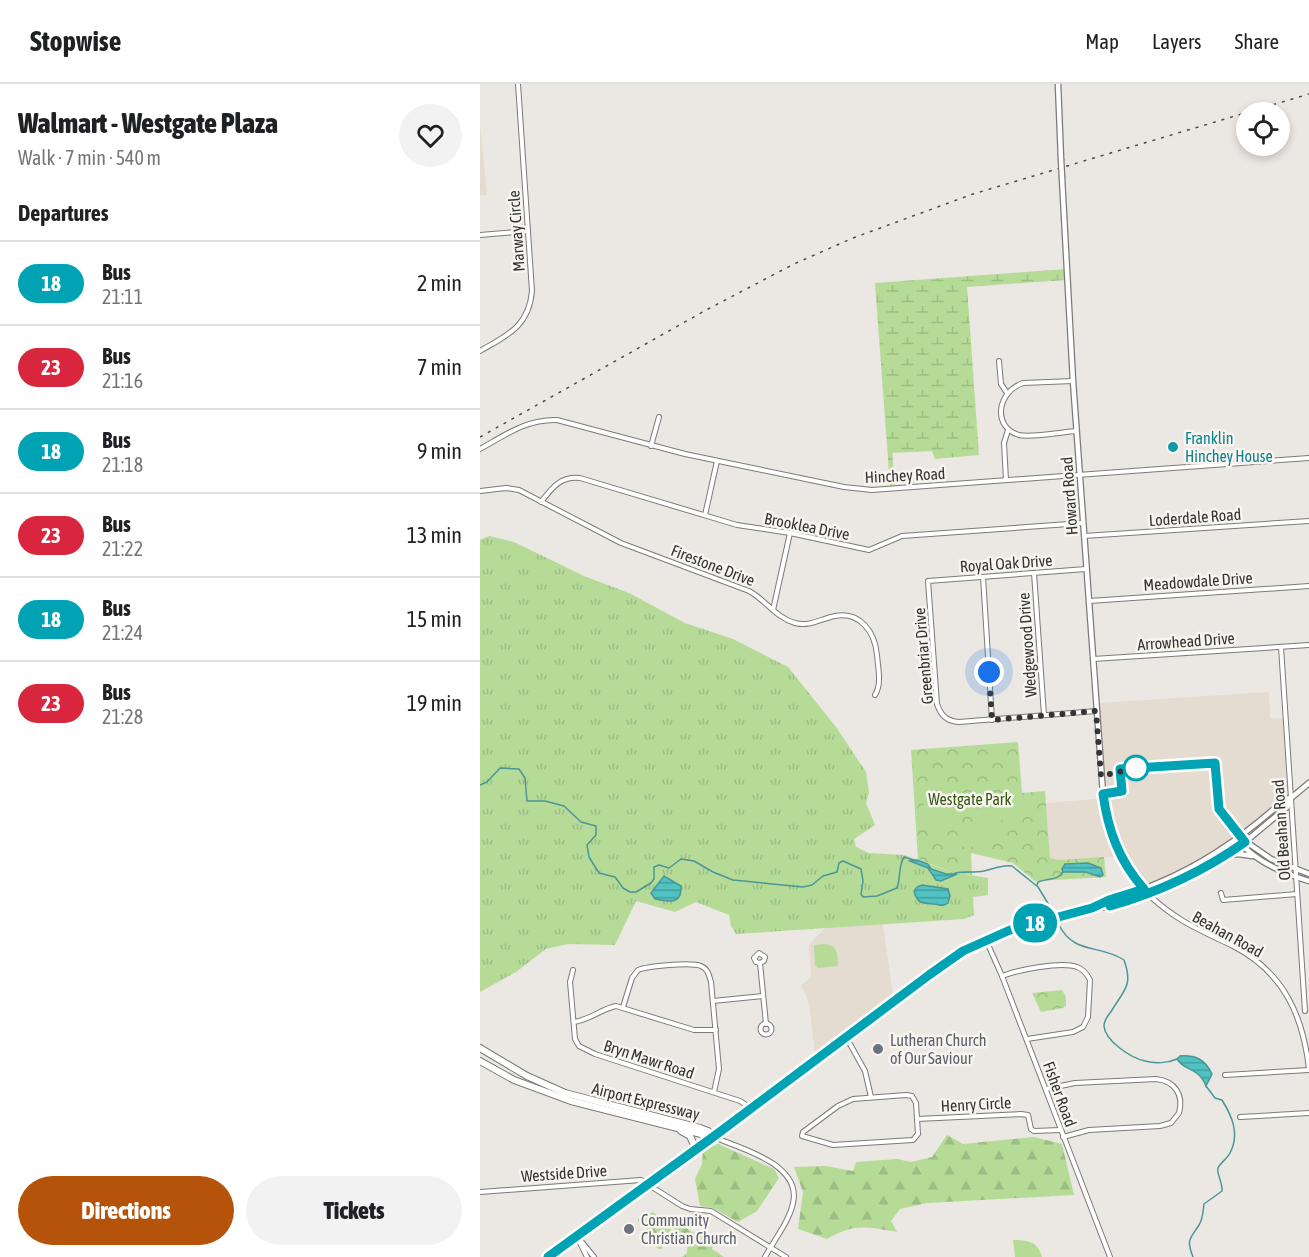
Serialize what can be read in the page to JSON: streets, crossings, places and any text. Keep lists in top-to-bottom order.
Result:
{
  "streets": {
    "highway": ["Airport Expressway"],
    "main road": ["Howard Road"],
    "street": [
      "Marway Circle",
      "Hinchey Road",
      "Loderdale Road",
      "Brooklea Drive",
      "Royal Oak Drive",
      "Firestone Drive",
      "Meadowdale Drive",
      "Arrowhead Drive",
      "Wedgewood Drive",
      "Greenbriar Drive",
      "Old Beahan Road",
      "Beahan Road",
      "Bryn Mawr Road",
      "Fisher Road",
      "Henry Circle",
      "Westside Drive"
    ]
  },
  "crossings": [
    ["Hinchey Road", "Howard Road"],
    ["Howard Road", "Loderdale Road"],
    ["Howard Road", "Brooklea Drive"],
    ["Howard Road", "Royal Oak Drive"],
    ["Howard Road", "Meadowdale Drive"],
    ["Howard Road", "Arrowhead Drive"],
    ["Howard Road", "Greenbriar Drive"],
    ["Howard Road", "Beahan Road"],
    ["Brooklea Drive", "Firestone Drive"],
    ["Royal Oak Drive", "Wedgewood Drive"],
    ["Royal Oak Drive", "Greenbriar Drive"],
    ["Arrowhead Drive", "Old Beahan Road"],
    ["Wedgewood Drive", "Greenbriar Drive"],
    ["Fisher Road", "Henry Circle"]
  ],
  "parks": ["Westgate Park"],
  "places": ["Franklin Hinchey House", "Lutheran Church of Our Saviour", "Community Christian Church"],
  "lines": ["bus line 18"],
  "page": {
    "header": "Stopwise",
    "nav": ["Map", "Layers", "Share"],
    "heading": [
      ["Walmart - Westgate Plaza", "Walk · 7 min · 540 m"],
      "Departures"
    ],
    "on_map": "18",
    "list": [
      {
        "mark": "18",
        "name": "Bus",
        "note": "21:11",
        "value": "2 min"
      },
      {
        "mark": "23",
        "name": "Bus",
        "note": "21:16",
        "value": "7 min"
      },
      {
        "mark": "18",
        "name": "Bus",
        "note": "21:18",
        "value": "9 min"
      },
      {
        "mark": "23",
        "name": "Bus",
        "note": "21:22",
        "value": "13 min"
      },
      {
        "mark": "18",
        "name": "Bus",
        "note": "21:24",
        "value": "15 min"
      },
      {
        "mark": "23",
        "name": "Bus",
        "note": "21:28",
        "value": "19 min"
      }
    ],
    "buttons": ["Directions", "Tickets"]
  }
}
